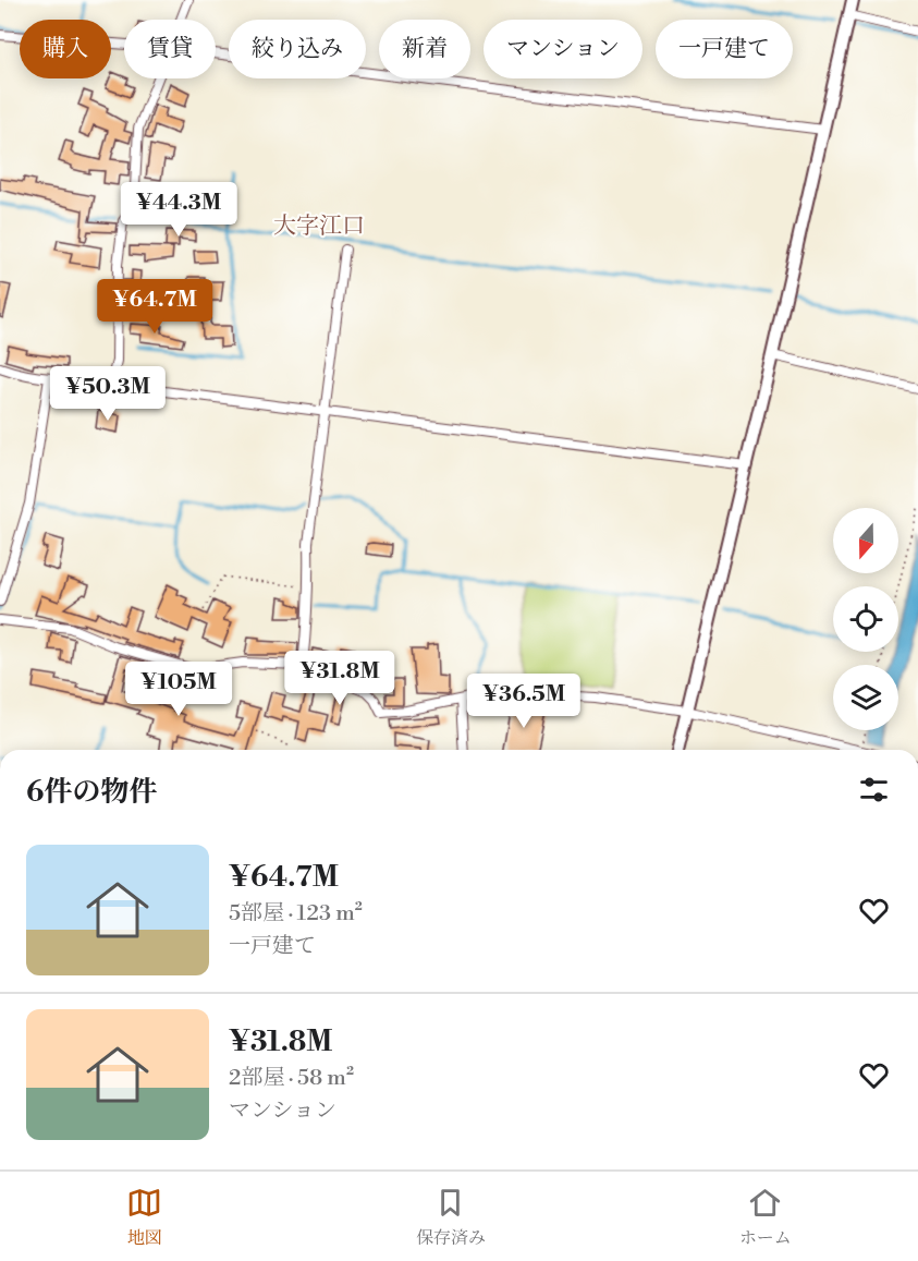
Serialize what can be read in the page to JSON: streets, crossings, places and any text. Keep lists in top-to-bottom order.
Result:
{
  "districts": ["大字江口"],
  "north": "bottom",
  "page": {
    "chip": [
      "購入",
      "賃貸",
      "絞り込み",
      "新着",
      "マンション",
      "一戸建て"
    ],
    "price": [
      "¥44.3M",
      "¥64.7M",
      "¥50.3M",
      "¥31.8M",
      "¥105M",
      "¥36.5M"
    ],
    "heading": "6件の物件",
    "list": [
      {
        "name": "¥64.7M",
        "note": "5部屋 · 123 m² · 一戸建て"
      },
      {
        "name": "¥31.8M",
        "note": "2部屋 · 58 m² · マンション"
      }
    ],
    "tabs": ["地図", "保存済み", "ホーム"]
  }
}
